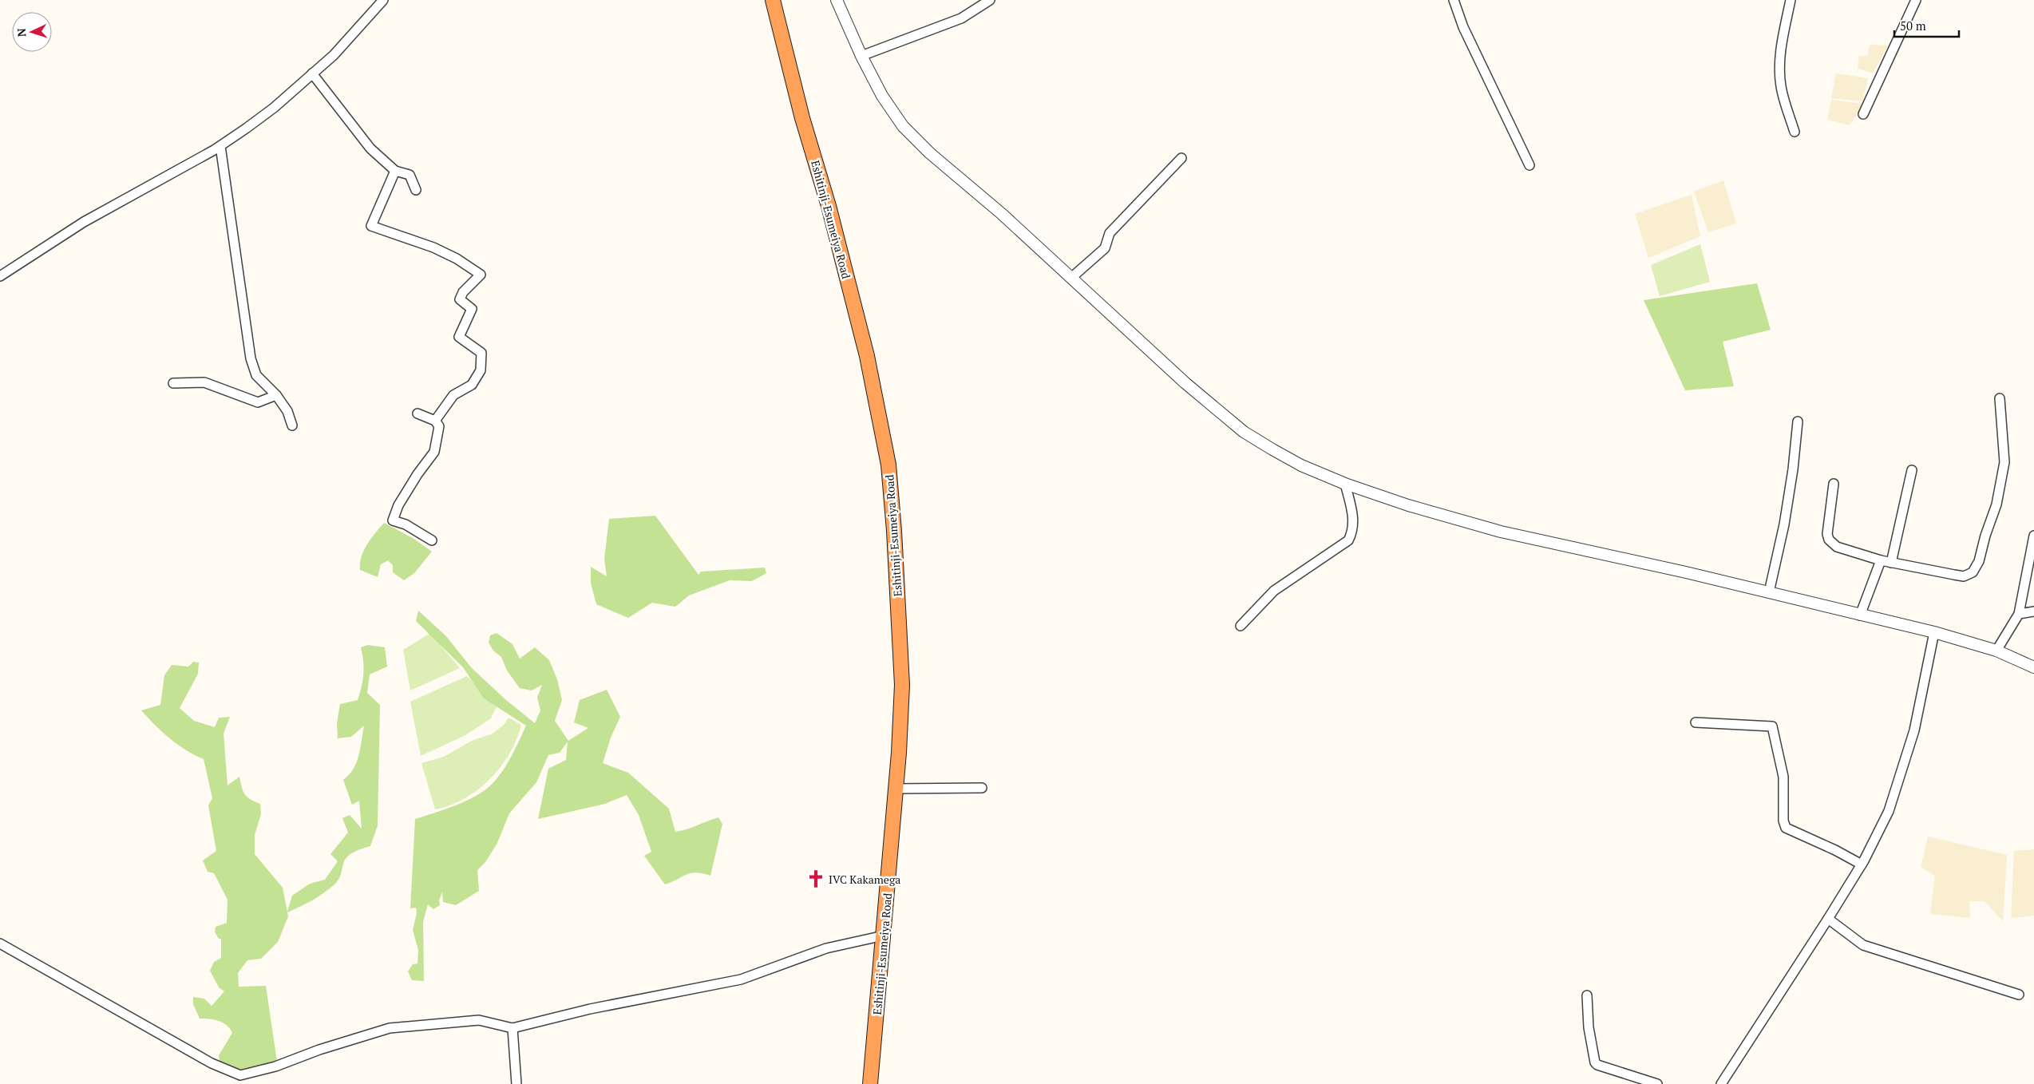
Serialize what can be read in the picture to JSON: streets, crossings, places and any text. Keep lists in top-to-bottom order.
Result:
{
  "streets": {
    "highway": ["Eshitinji-Esumeiya Road"]
  },
  "places": {
    "church": ["IVC Kakamega"]
  },
  "scale_bar": "50 m",
  "north": "left"
}
